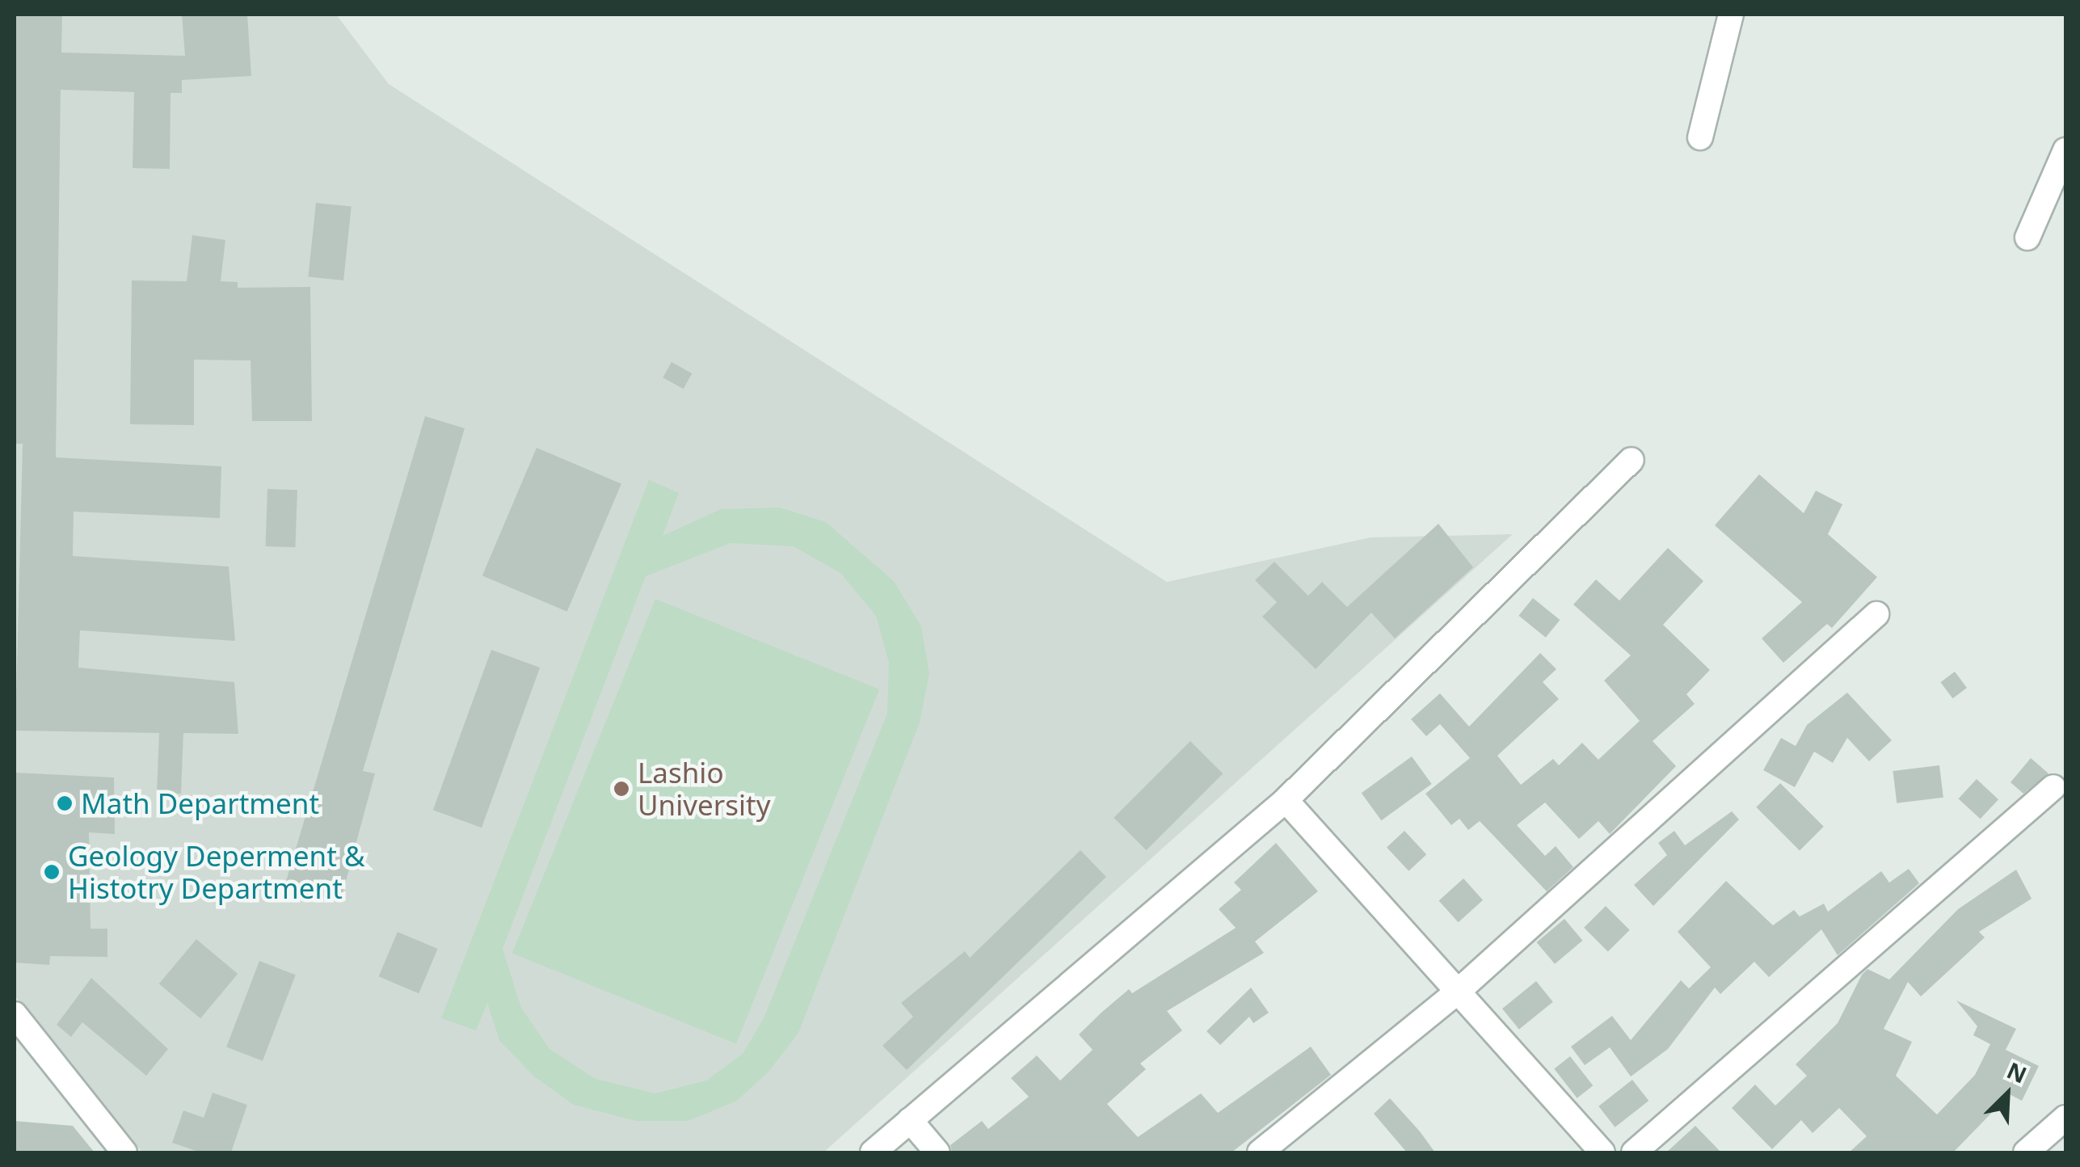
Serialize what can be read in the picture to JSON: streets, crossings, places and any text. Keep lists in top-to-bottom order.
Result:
{
  "places": ["Lashio University", "Math Department", "Geology Deperment & Histotry Department"],
  "north": "top right"
}
